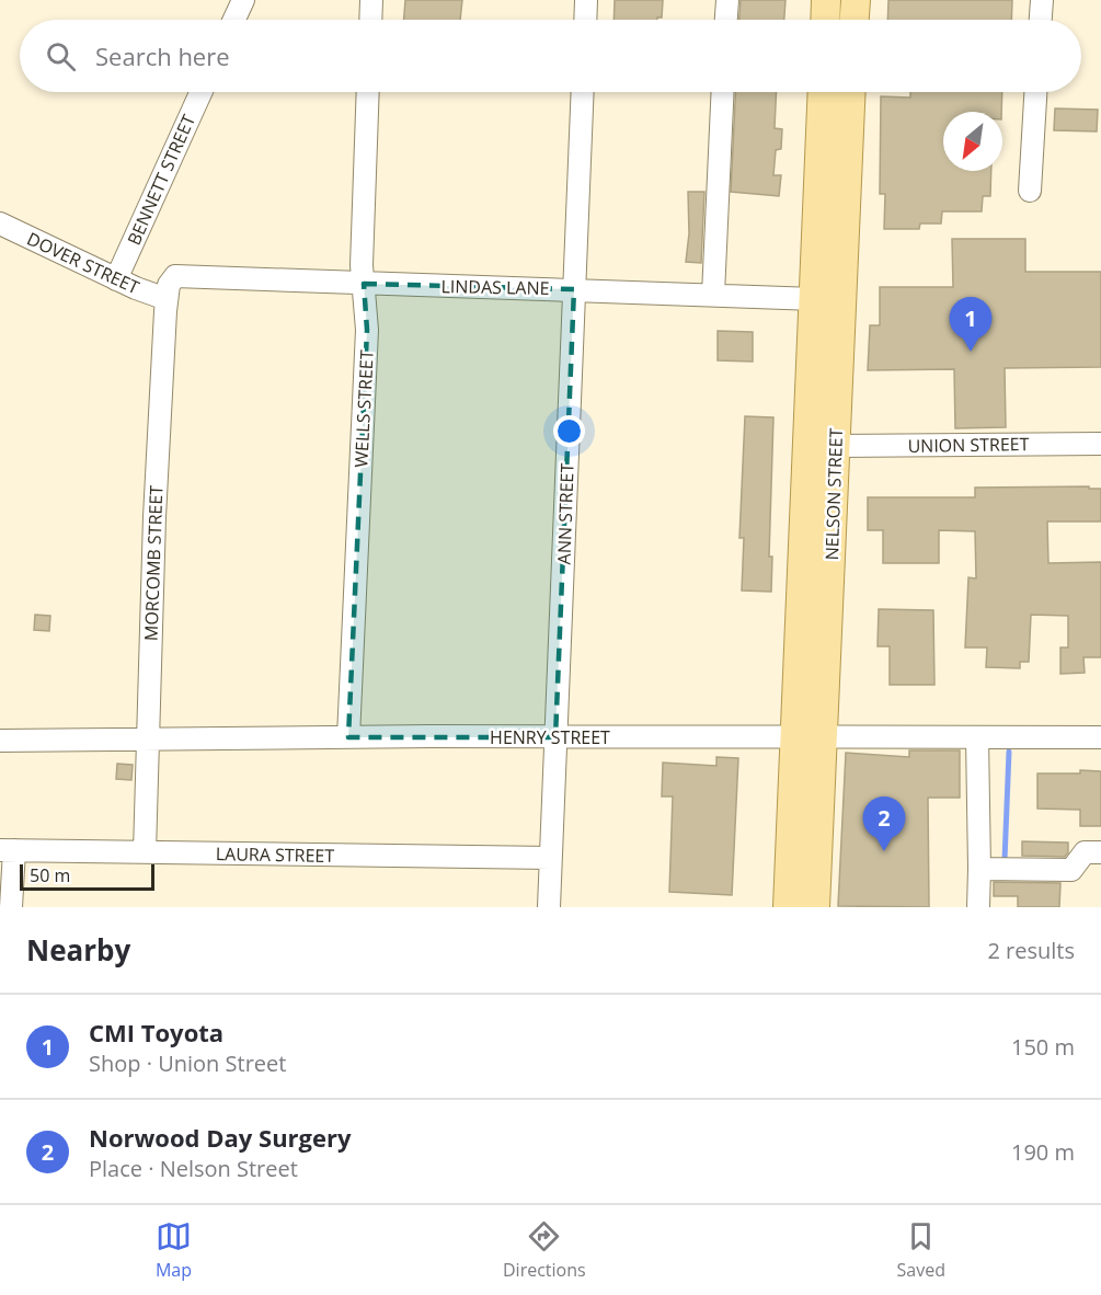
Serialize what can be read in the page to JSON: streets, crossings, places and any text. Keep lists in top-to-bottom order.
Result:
{
  "streets": {
    "main road": ["NELSON STREET"],
    "street": [
      "BENNETT STREET",
      "DOVER STREET",
      "LINDAS LANE",
      "WELLS STREET",
      "UNION STREET",
      "ANN STREET",
      "MORCOMB STREET",
      "HENRY STREET",
      "LAURA STREET"
    ]
  },
  "crossings": [
    ["BENNETT STREET", "DOVER STREET"],
    ["DOVER STREET", "MORCOMB STREET"],
    ["LINDAS LANE", "WELLS STREET"],
    ["LINDAS LANE", "NELSON STREET"],
    ["LINDAS LANE", "ANN STREET"],
    ["LINDAS LANE", "MORCOMB STREET"],
    ["WELLS STREET", "HENRY STREET"],
    ["UNION STREET", "NELSON STREET"],
    ["NELSON STREET", "HENRY STREET"],
    ["ANN STREET", "HENRY STREET"],
    ["ANN STREET", "LAURA STREET"],
    ["MORCOMB STREET", "HENRY STREET"],
    ["MORCOMB STREET", "LAURA STREET"]
  ],
  "scale_bar": "50 m",
  "north": "bottom left",
  "page": {
    "search": "Search here",
    "pins": ["1", "2"],
    "scale": "50 m",
    "heading": ["Nearby", "2 results"],
    "list": [
      {
        "mark": "1",
        "name": "CMI Toyota",
        "note": "Shop · Union Street",
        "value": "150 m"
      },
      {
        "mark": "2",
        "name": "Norwood Day Surgery",
        "note": "Place · Nelson Street",
        "value": "190 m"
      }
    ],
    "nav": ["Map", "Directions", "Saved"]
  }
}
